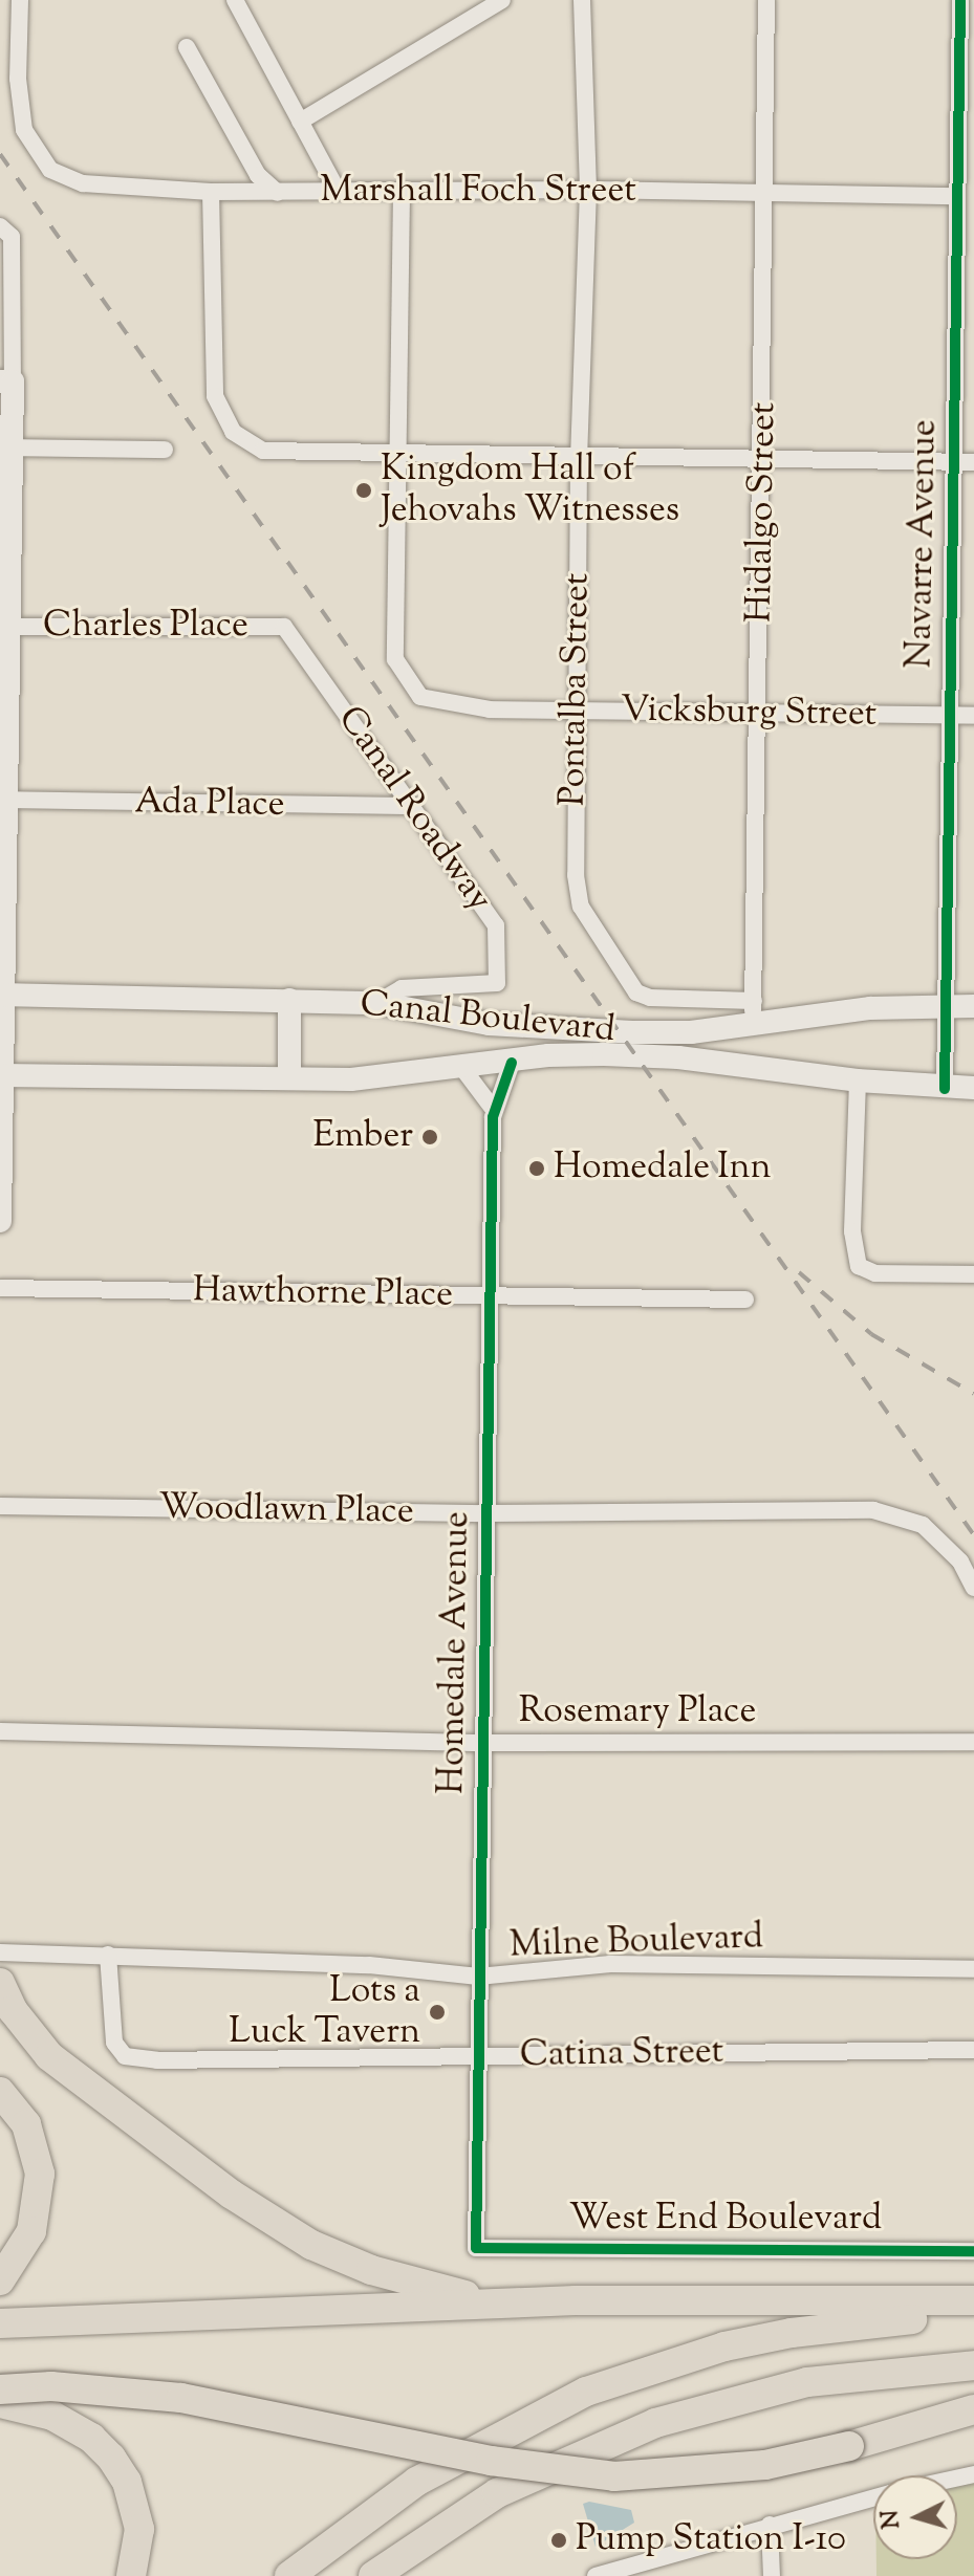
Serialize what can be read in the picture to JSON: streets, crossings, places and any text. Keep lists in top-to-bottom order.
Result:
{
  "streets": {
    "main road": ["Canal Boulevard"],
    "street": [
      "Marshall Foch Street",
      "Hidalgo Street",
      "Navarre Avenue",
      "Charles Place",
      "Pontalba Street",
      "Vicksburg Street",
      "Ada Place",
      "Canal Roadway",
      "Hawthorne Place",
      "Woodlawn Place",
      "Homedale Avenue",
      "Rosemary Place",
      "Milne Boulevard",
      "Catina Street",
      "West End Boulevard"
    ]
  },
  "crossings": [
    ["Marshall Foch Street", "Hidalgo Street"],
    ["Marshall Foch Street", "Navarre Avenue"],
    ["Marshall Foch Street", "Pontalba Street"],
    ["Hidalgo Street", "Pontalba Street"],
    ["Hidalgo Street", "Vicksburg Street"],
    ["Hidalgo Street", "Canal Boulevard"],
    ["Navarre Avenue", "Vicksburg Street"],
    ["Navarre Avenue", "Canal Boulevard"],
    ["Charles Place", "Canal Roadway"],
    ["Pontalba Street", "Vicksburg Street"],
    ["Pontalba Street", "Canal Boulevard"],
    ["Ada Place", "Canal Roadway"],
    ["Canal Roadway", "Canal Boulevard"],
    ["Canal Boulevard", "Homedale Avenue"],
    ["Hawthorne Place", "Homedale Avenue"],
    ["Woodlawn Place", "Homedale Avenue"],
    ["Homedale Avenue", "Rosemary Place"],
    ["Homedale Avenue", "Milne Boulevard"],
    ["Homedale Avenue", "Catina Street"],
    ["Homedale Avenue", "West End Boulevard"],
    ["Milne Boulevard", "Catina Street"]
  ],
  "places": [
    "Kingdom Hall of Jehovahs Witnesses",
    "Ember",
    "Homedale Inn",
    "Lots a Luck Tavern",
    "Pump Station I-10"
  ],
  "north": "left"
}
